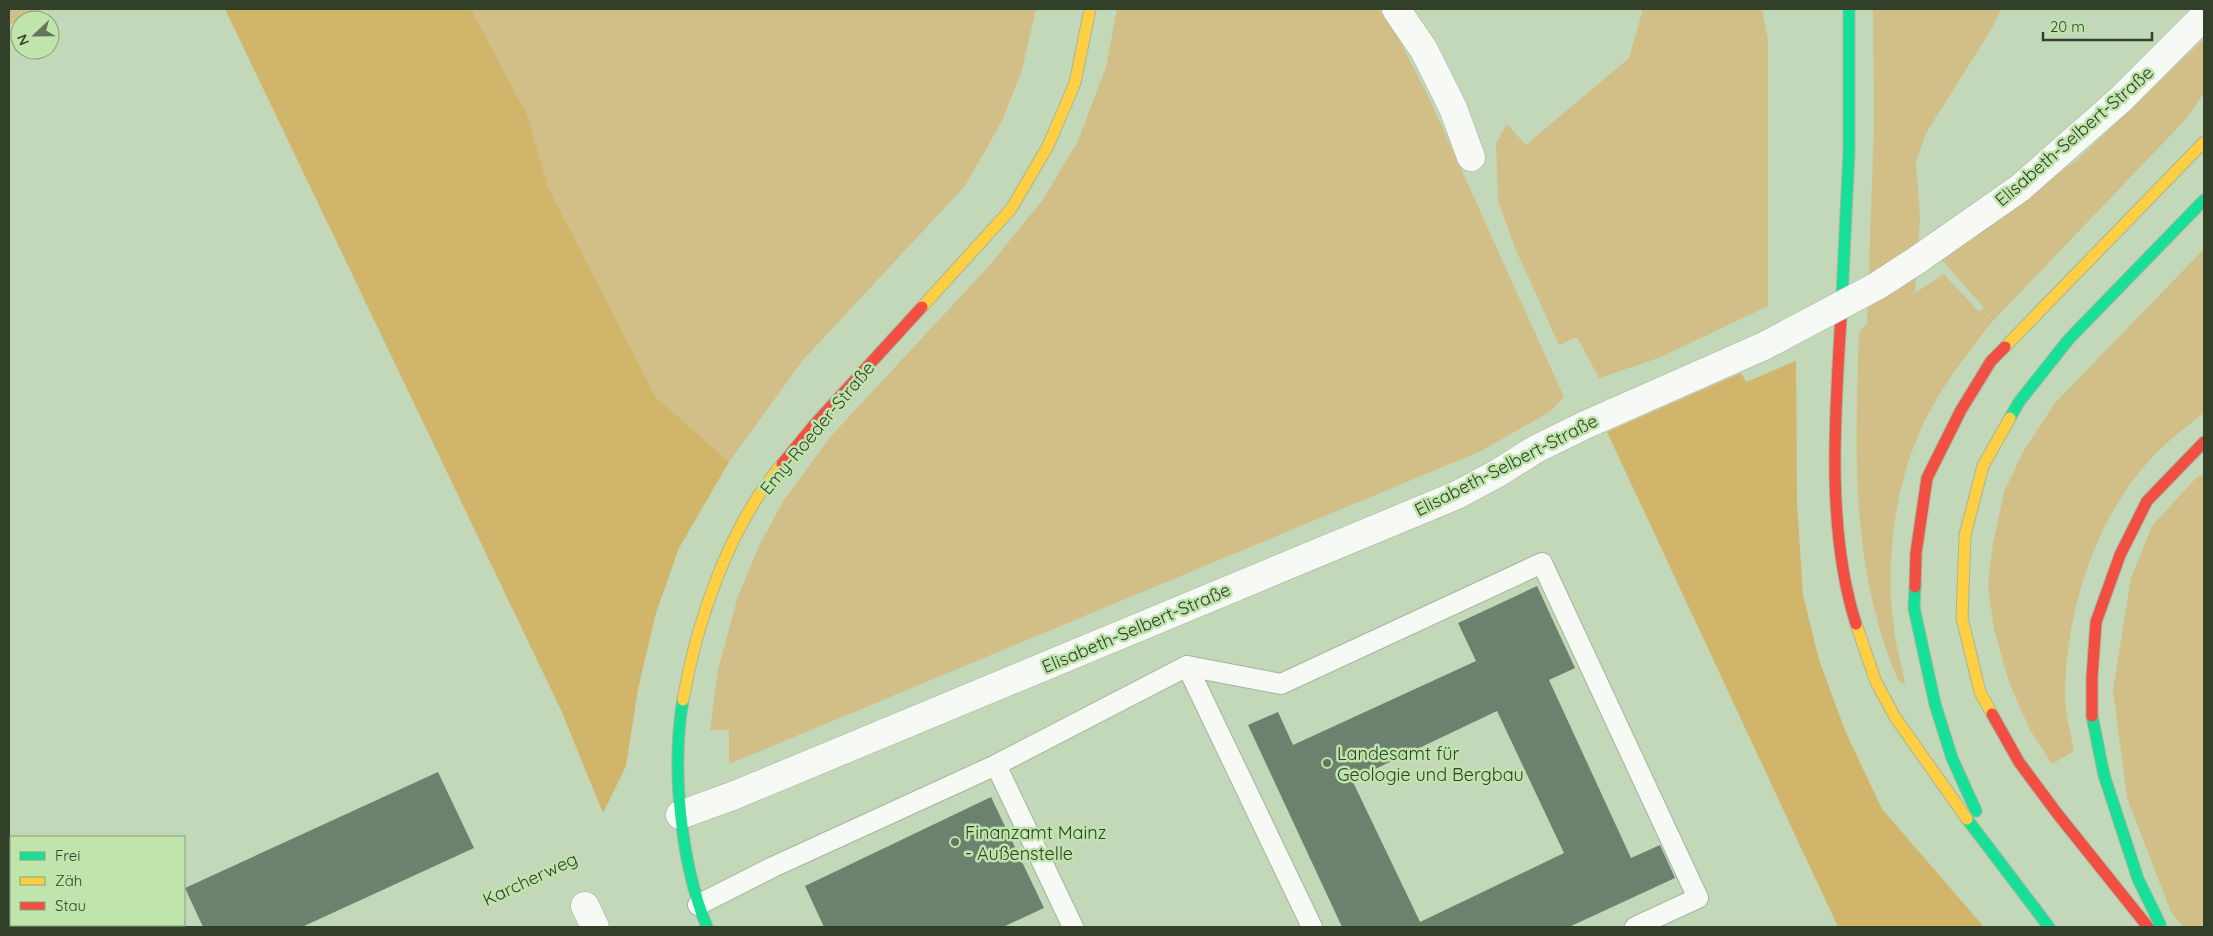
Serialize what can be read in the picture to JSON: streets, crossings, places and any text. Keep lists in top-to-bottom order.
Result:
{
  "streets": {
    "main road": ["Emy-Roeder-Straße"],
    "street": ["Elisabeth-Selbert-Straße"],
    "path": ["Karcherweg"]
  },
  "crossings": [
    ["Elisabeth-Selbert-Straße", "Emy-Roeder-Straße"],
    ["Elisabeth-Selbert-Straße", "Karcherweg"],
    ["Emy-Roeder-Straße", "Karcherweg"]
  ],
  "places": ["Landesamt für Geologie und Bergbau", "Finanzamt Mainz - Außenstelle"],
  "legend": ["Frei", "Zäh", "Stau"],
  "scale_bar": "20 m",
  "north": "left"
}
